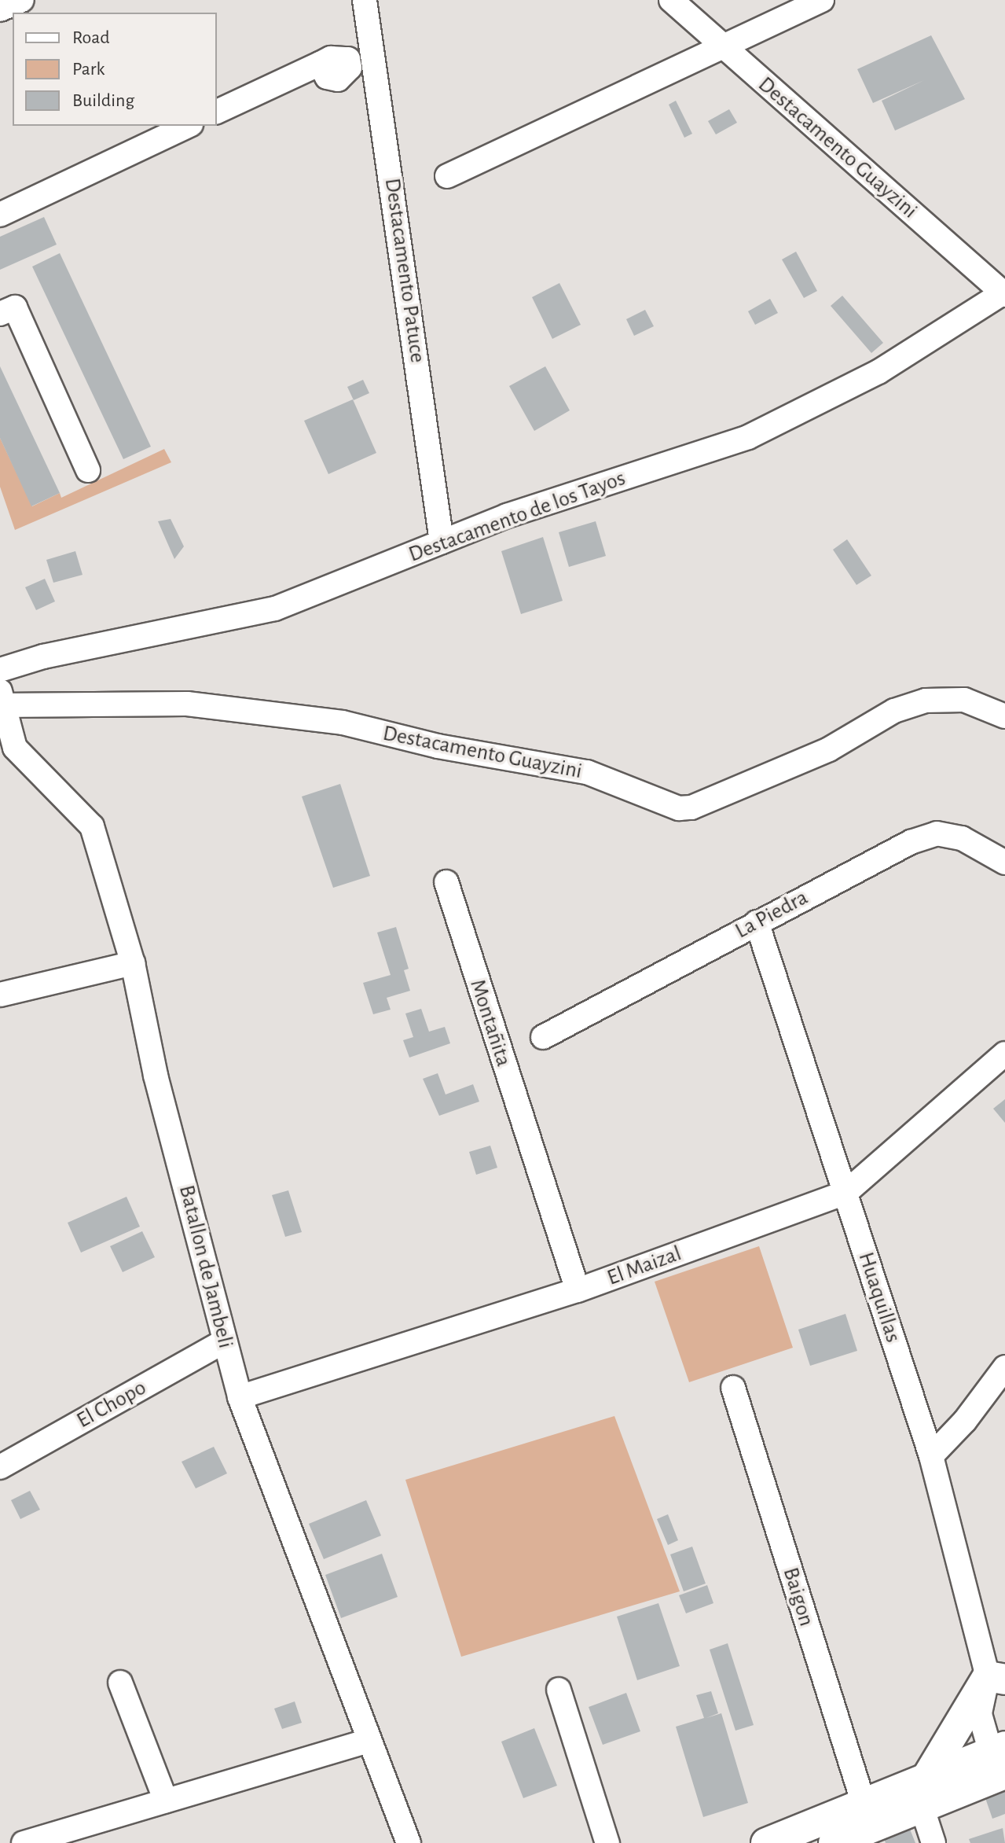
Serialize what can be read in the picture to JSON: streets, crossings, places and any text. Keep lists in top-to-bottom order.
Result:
{
  "streets": {
    "street": [
      "Destacamento Guayzini",
      "Destacamento Patuce",
      "Destacamento de los Tayos",
      "La Piedra",
      "Montañita",
      "El Maizal",
      "Batallon de Jambeli",
      "Huaquillas",
      "El Chopo",
      "Baigon"
    ]
  },
  "crossings": [
    ["Destacamento Guayzini", "Destacamento de los Tayos"],
    ["Destacamento Guayzini", "Batallon de Jambeli"],
    ["Destacamento Patuce", "Destacamento de los Tayos"],
    ["La Piedra", "Huaquillas"],
    ["Montañita", "El Maizal"],
    ["El Maizal", "Batallon de Jambeli"],
    ["El Maizal", "Huaquillas"],
    ["Batallon de Jambeli", "El Chopo"]
  ],
  "legend": ["Road", "Park", "Building"]
}
